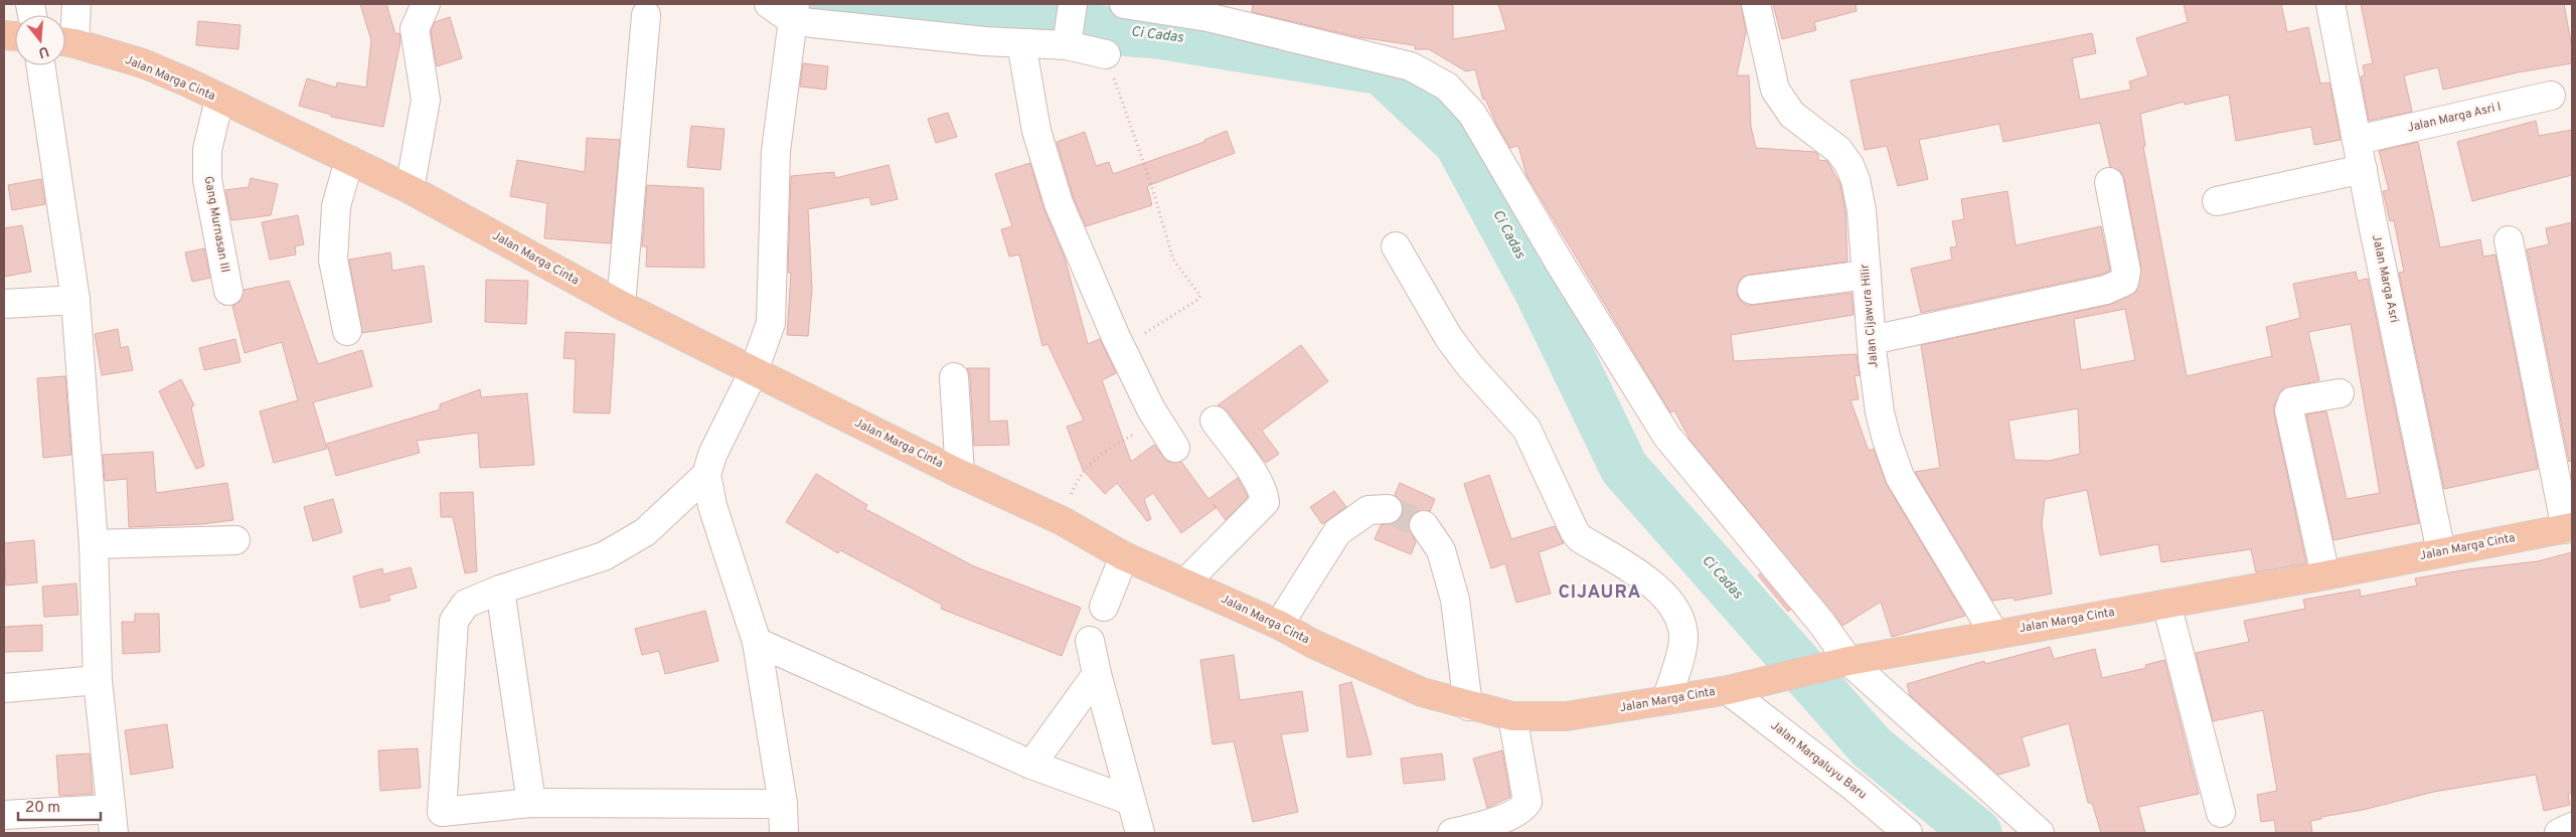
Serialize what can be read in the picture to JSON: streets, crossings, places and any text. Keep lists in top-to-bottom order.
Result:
{
  "streets": {
    "main road": ["Jalan Marga Cinta"],
    "street": [
      "Jalan Marga Asri I",
      "Gang Murnasan III",
      "Jalan Marga Asri",
      "Jalan Cijawura Hilir",
      "Jalan Margaluyu Baru"
    ]
  },
  "crossings": [
    ["Jalan Marga Cinta", "Gang Murnasan III"],
    ["Jalan Marga Cinta", "Jalan Marga Asri"],
    ["Jalan Marga Cinta", "Jalan Cijawura Hilir"],
    ["Jalan Marga Cinta", "Jalan Margaluyu Baru"],
    ["Jalan Marga Asri I", "Jalan Marga Asri"]
  ],
  "districts": ["CIJAURA"],
  "water": ["Ci Cadas"],
  "scale_bar": "20 m",
  "north": "bottom"
}
